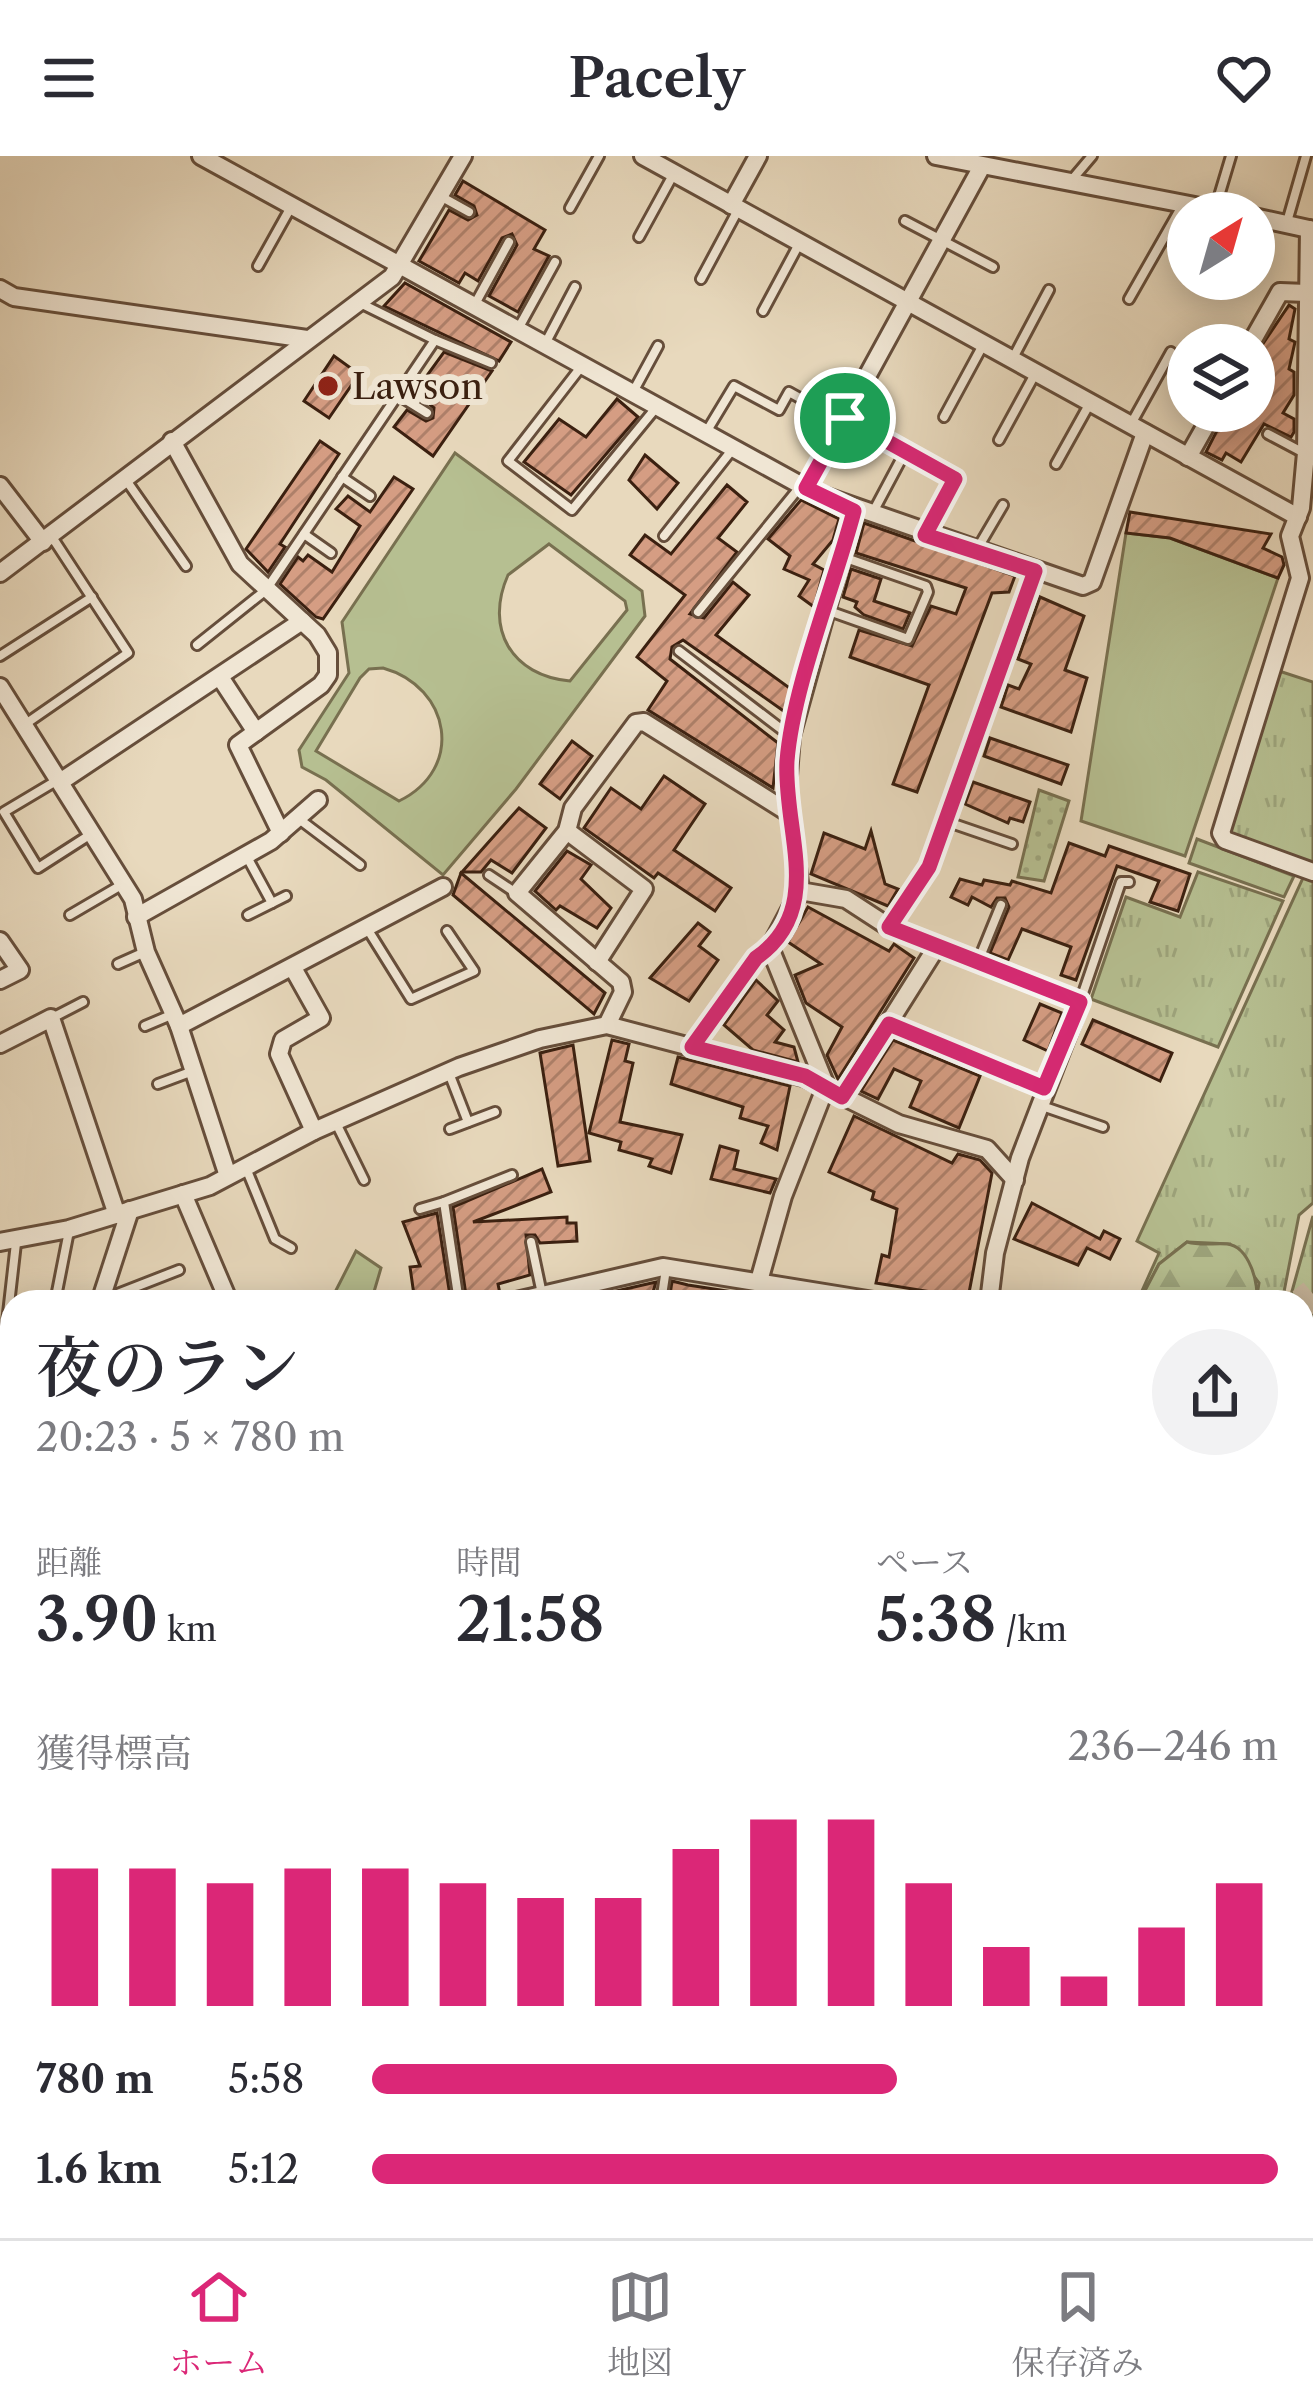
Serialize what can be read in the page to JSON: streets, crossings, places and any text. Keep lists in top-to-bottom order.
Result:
{
  "places": ["Lawson"],
  "north": "top right",
  "page": {
    "header": "Pacely",
    "heading": ["夜のラン", "20:23 · 5 × 780 m"],
    "stats": [
      ["距離", "3.90 km"],
      ["時間", "21:58"],
      ["ペース", "5:38 /km"]
    ],
    "chart": ["獲得標高", "236–246 m"],
    "list": [
      {
        "name": "780 m",
        "note": "5:58"
      },
      {
        "name": "1.6 km",
        "note": "5:12"
      }
    ],
    "tabs": ["ホーム", "地図", "保存済み"]
  }
}
